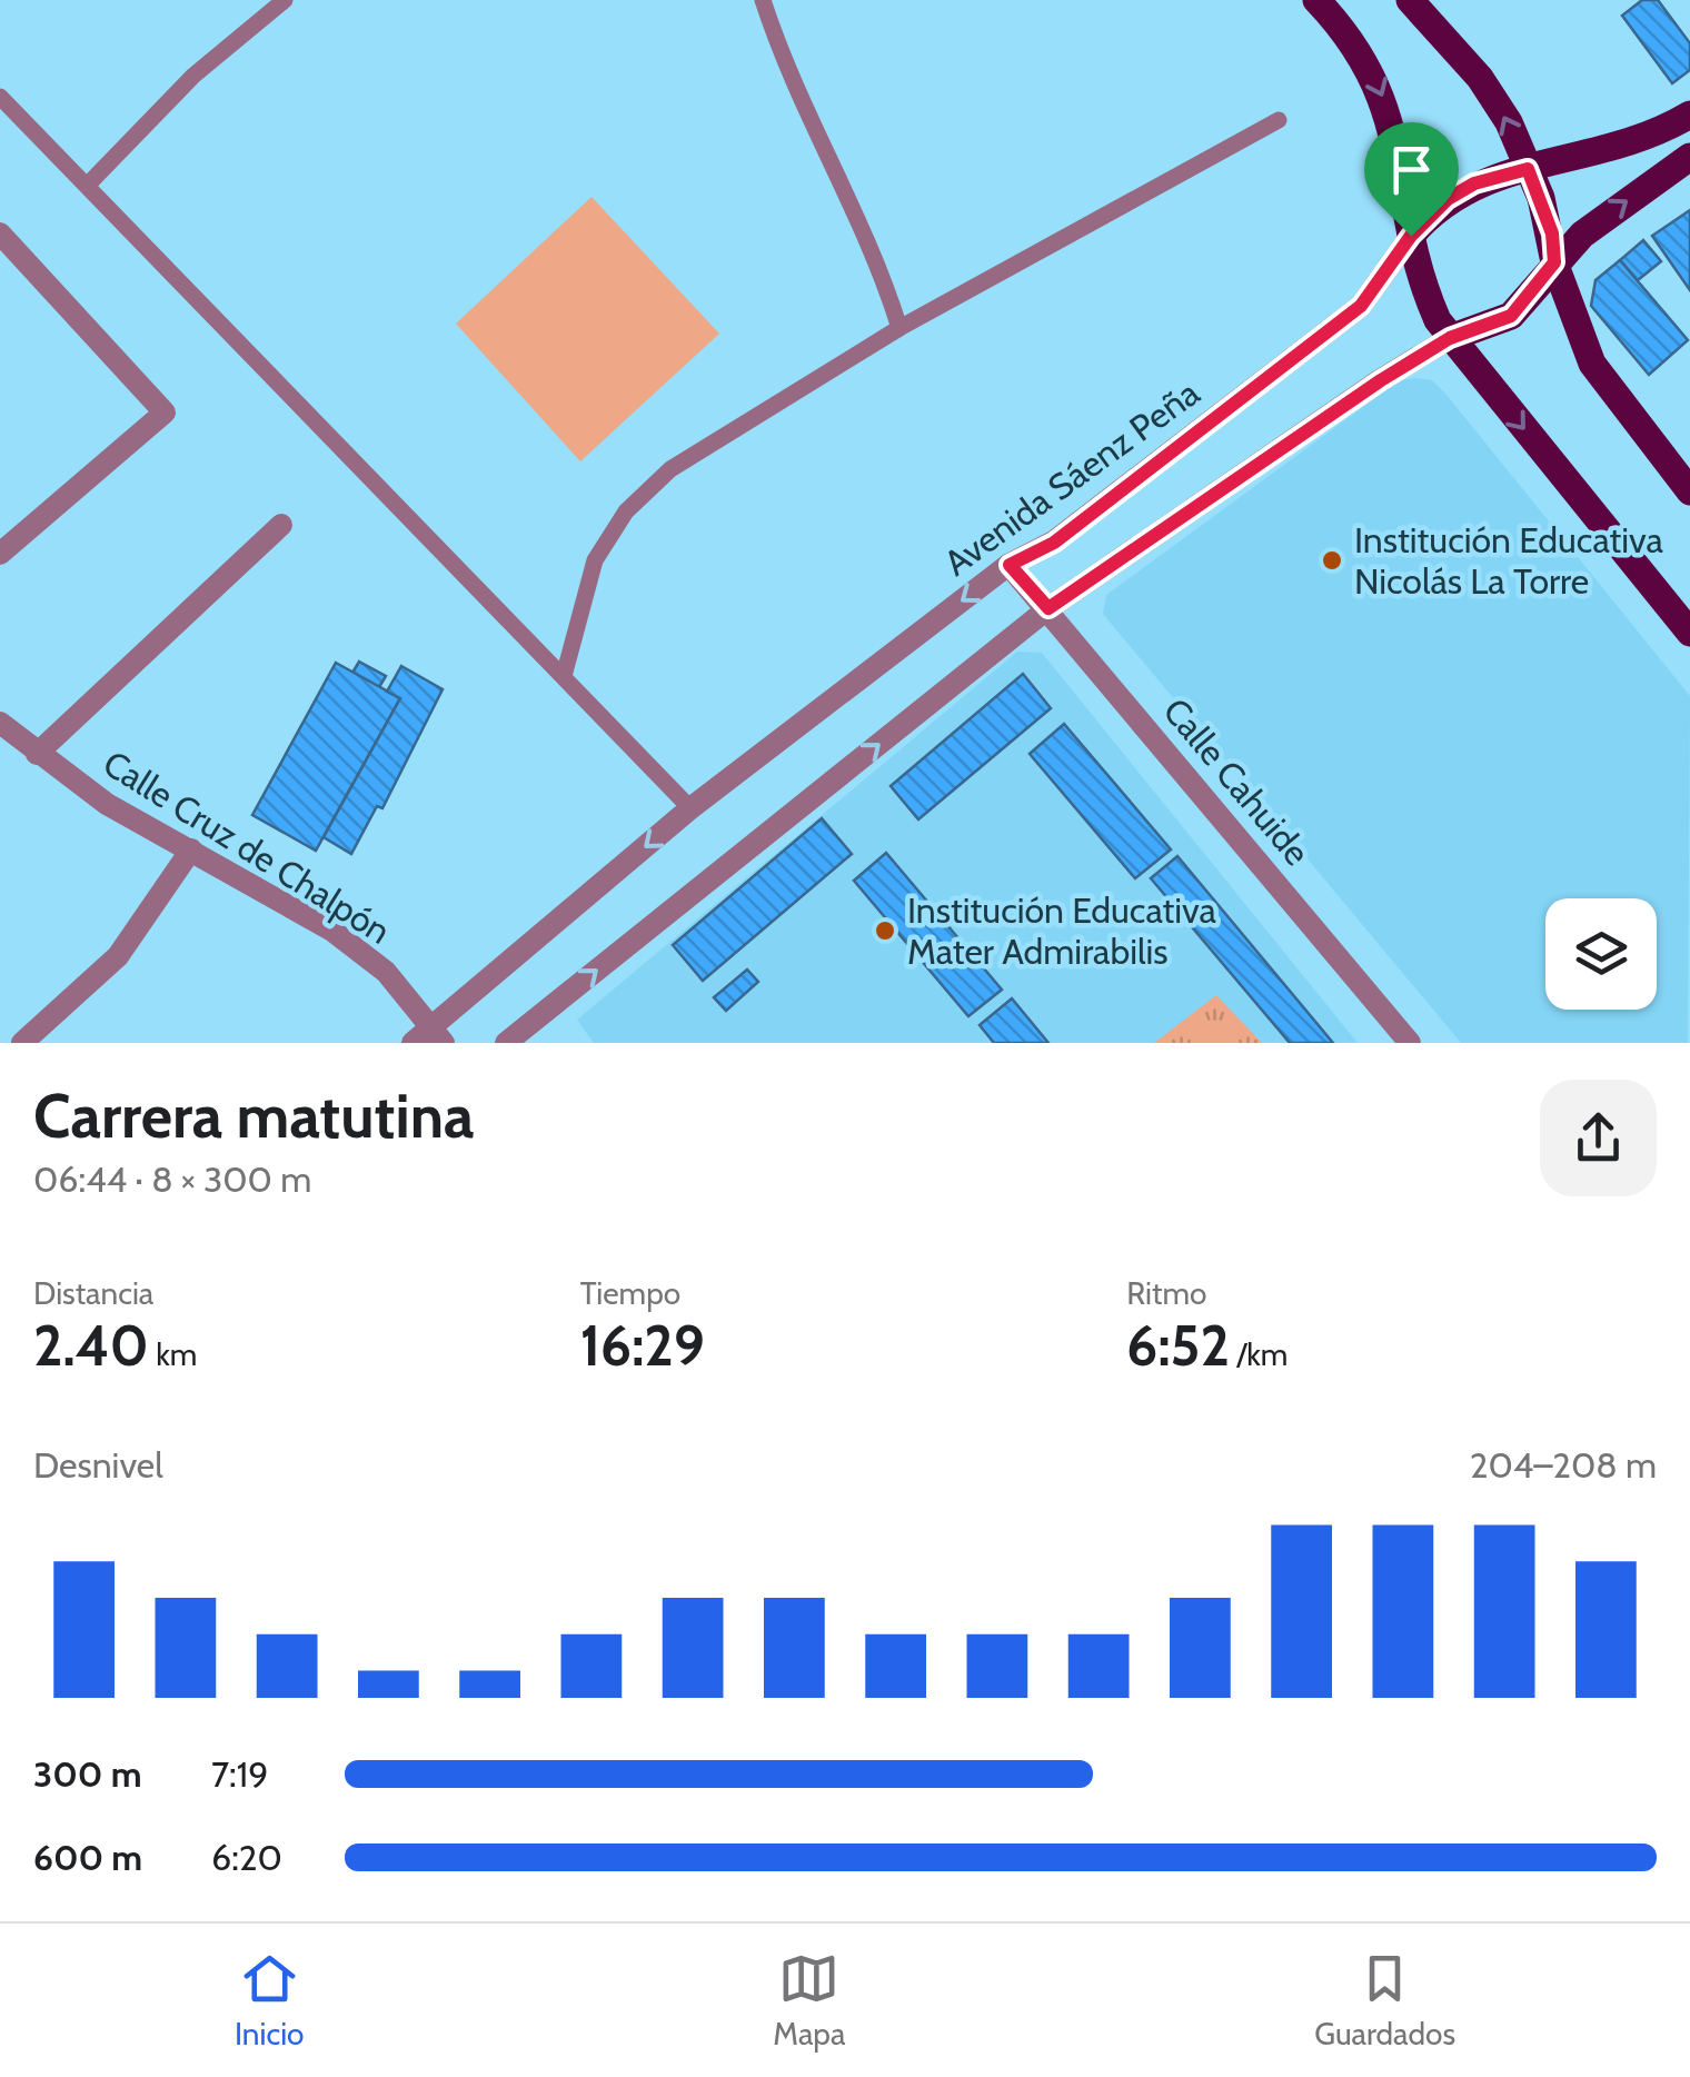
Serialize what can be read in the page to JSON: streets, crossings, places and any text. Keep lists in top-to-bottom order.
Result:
{
  "streets": {
    "main road": ["Avenida Sáenz Peña"],
    "street": ["Calle Cahuide", "Calle Cruz de Chalpón"]
  },
  "crossings": [
    ["Avenida Sáenz Peña", "Calle Cahuide"],
    ["Avenida Sáenz Peña", "Calle Cruz de Chalpón"]
  ],
  "one_way": ["Avenida Sáenz Peña"],
  "places": ["Institución Educativa Nicolás La Torre", "Institución Educativa Mater Admirabilis"],
  "page": {
    "heading": ["Carrera matutina", "06:44 · 8 × 300 m"],
    "stats": [
      ["Distancia", "2.40 km"],
      ["Tiempo", "16:29"],
      ["Ritmo", "6:52 /km"]
    ],
    "chart": ["Desnivel", "204–208 m"],
    "list": [
      {
        "name": "300 m",
        "note": "7:19"
      },
      {
        "name": "600 m",
        "note": "6:20"
      }
    ],
    "tabs": ["Inicio", "Mapa", "Guardados"]
  }
}
